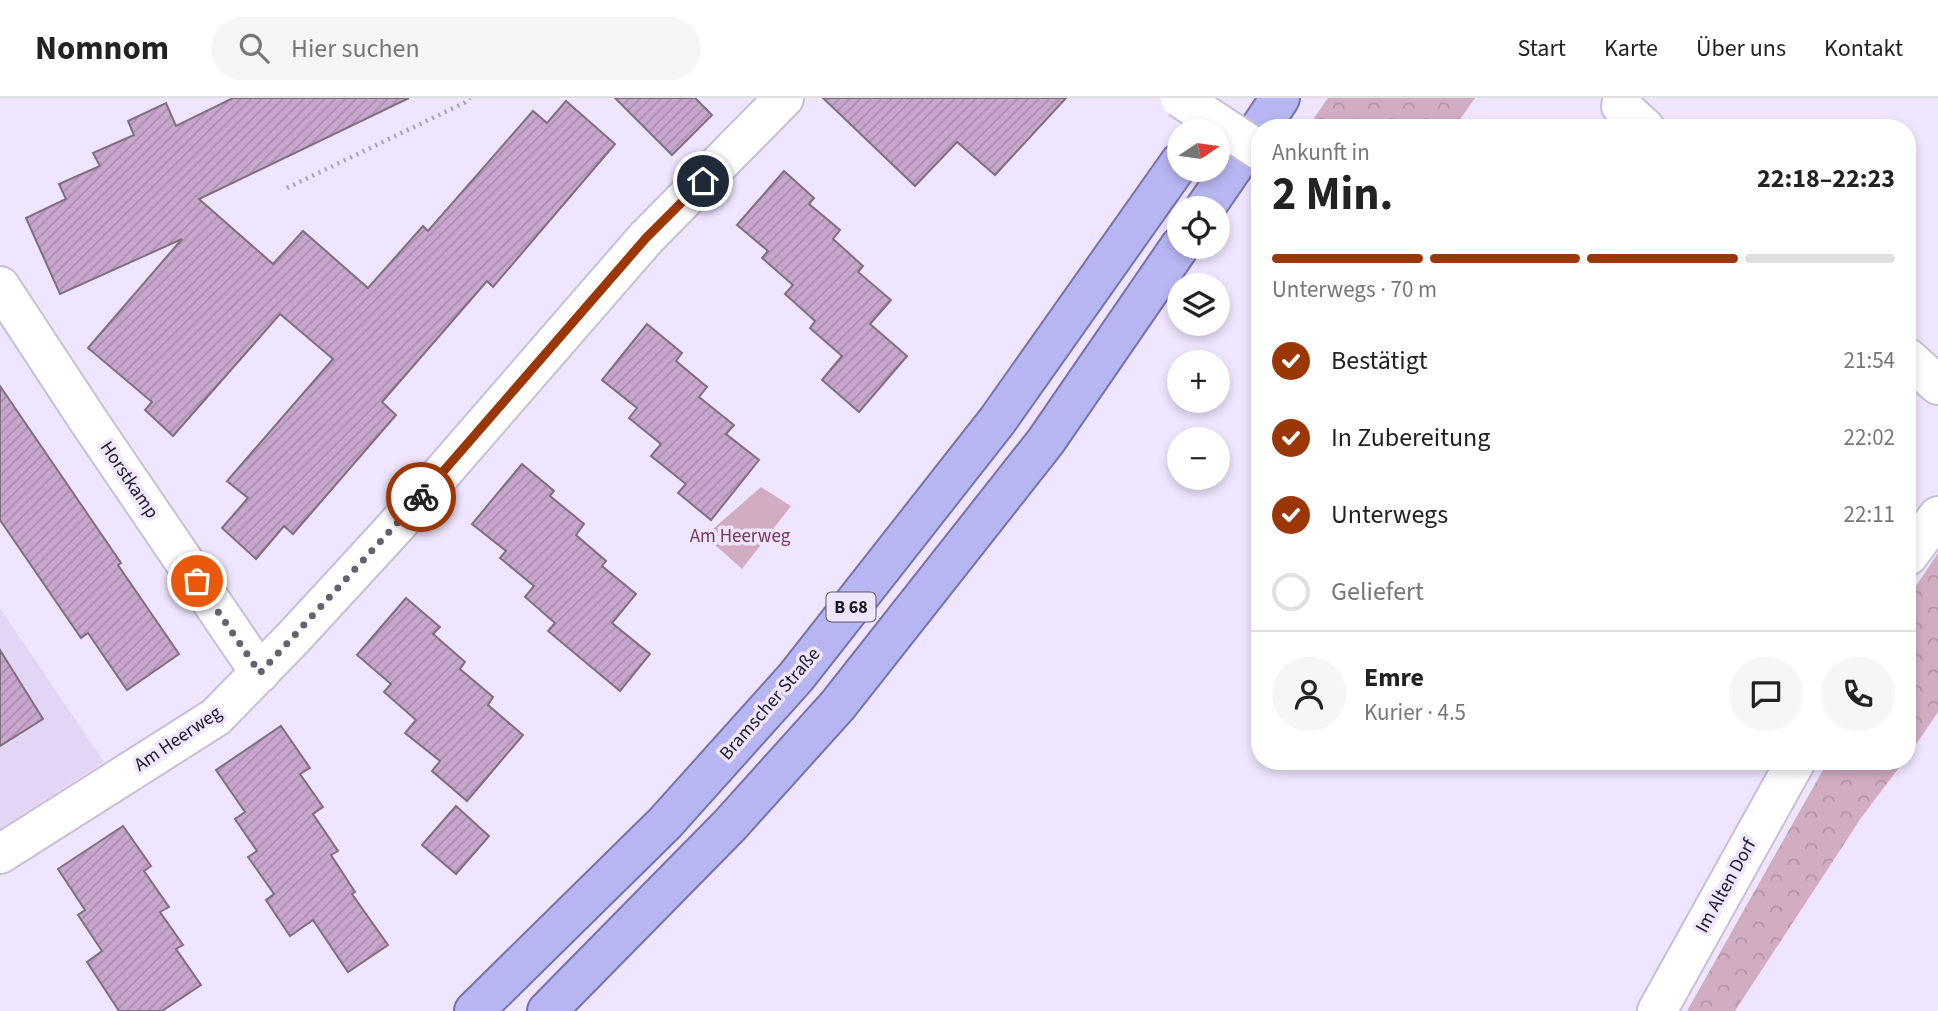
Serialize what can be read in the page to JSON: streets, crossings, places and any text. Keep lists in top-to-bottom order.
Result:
{
  "streets": {
    "highway": ["B 68", "Bramscher Straße"],
    "street": ["Horstkamp", "Am Heerweg", "Im Alten Dorf"]
  },
  "crossings": [
    ["Horstkamp", "Am Heerweg"]
  ],
  "parks": ["Am Heerweg"],
  "north": "right",
  "page": {
    "header": "Nomnom",
    "search": "Hier suchen",
    "nav": [
      "Start",
      "Karte",
      "Über uns",
      "Kontakt"
    ],
    "map_buttons": ["+", "−"],
    "heading": ["2 Min.", "Ankunft in", "22:18–22:23"],
    "panel": ["Emre", "Kurier · 4.5"],
    "bar": "Unterwegs · 70 m",
    "list": [
      ["Bestätigt", "21:54"],
      ["In Zubereitung", "22:02"],
      ["Unterwegs", "22:11"],
      "Geliefert"
    ]
  }
}
